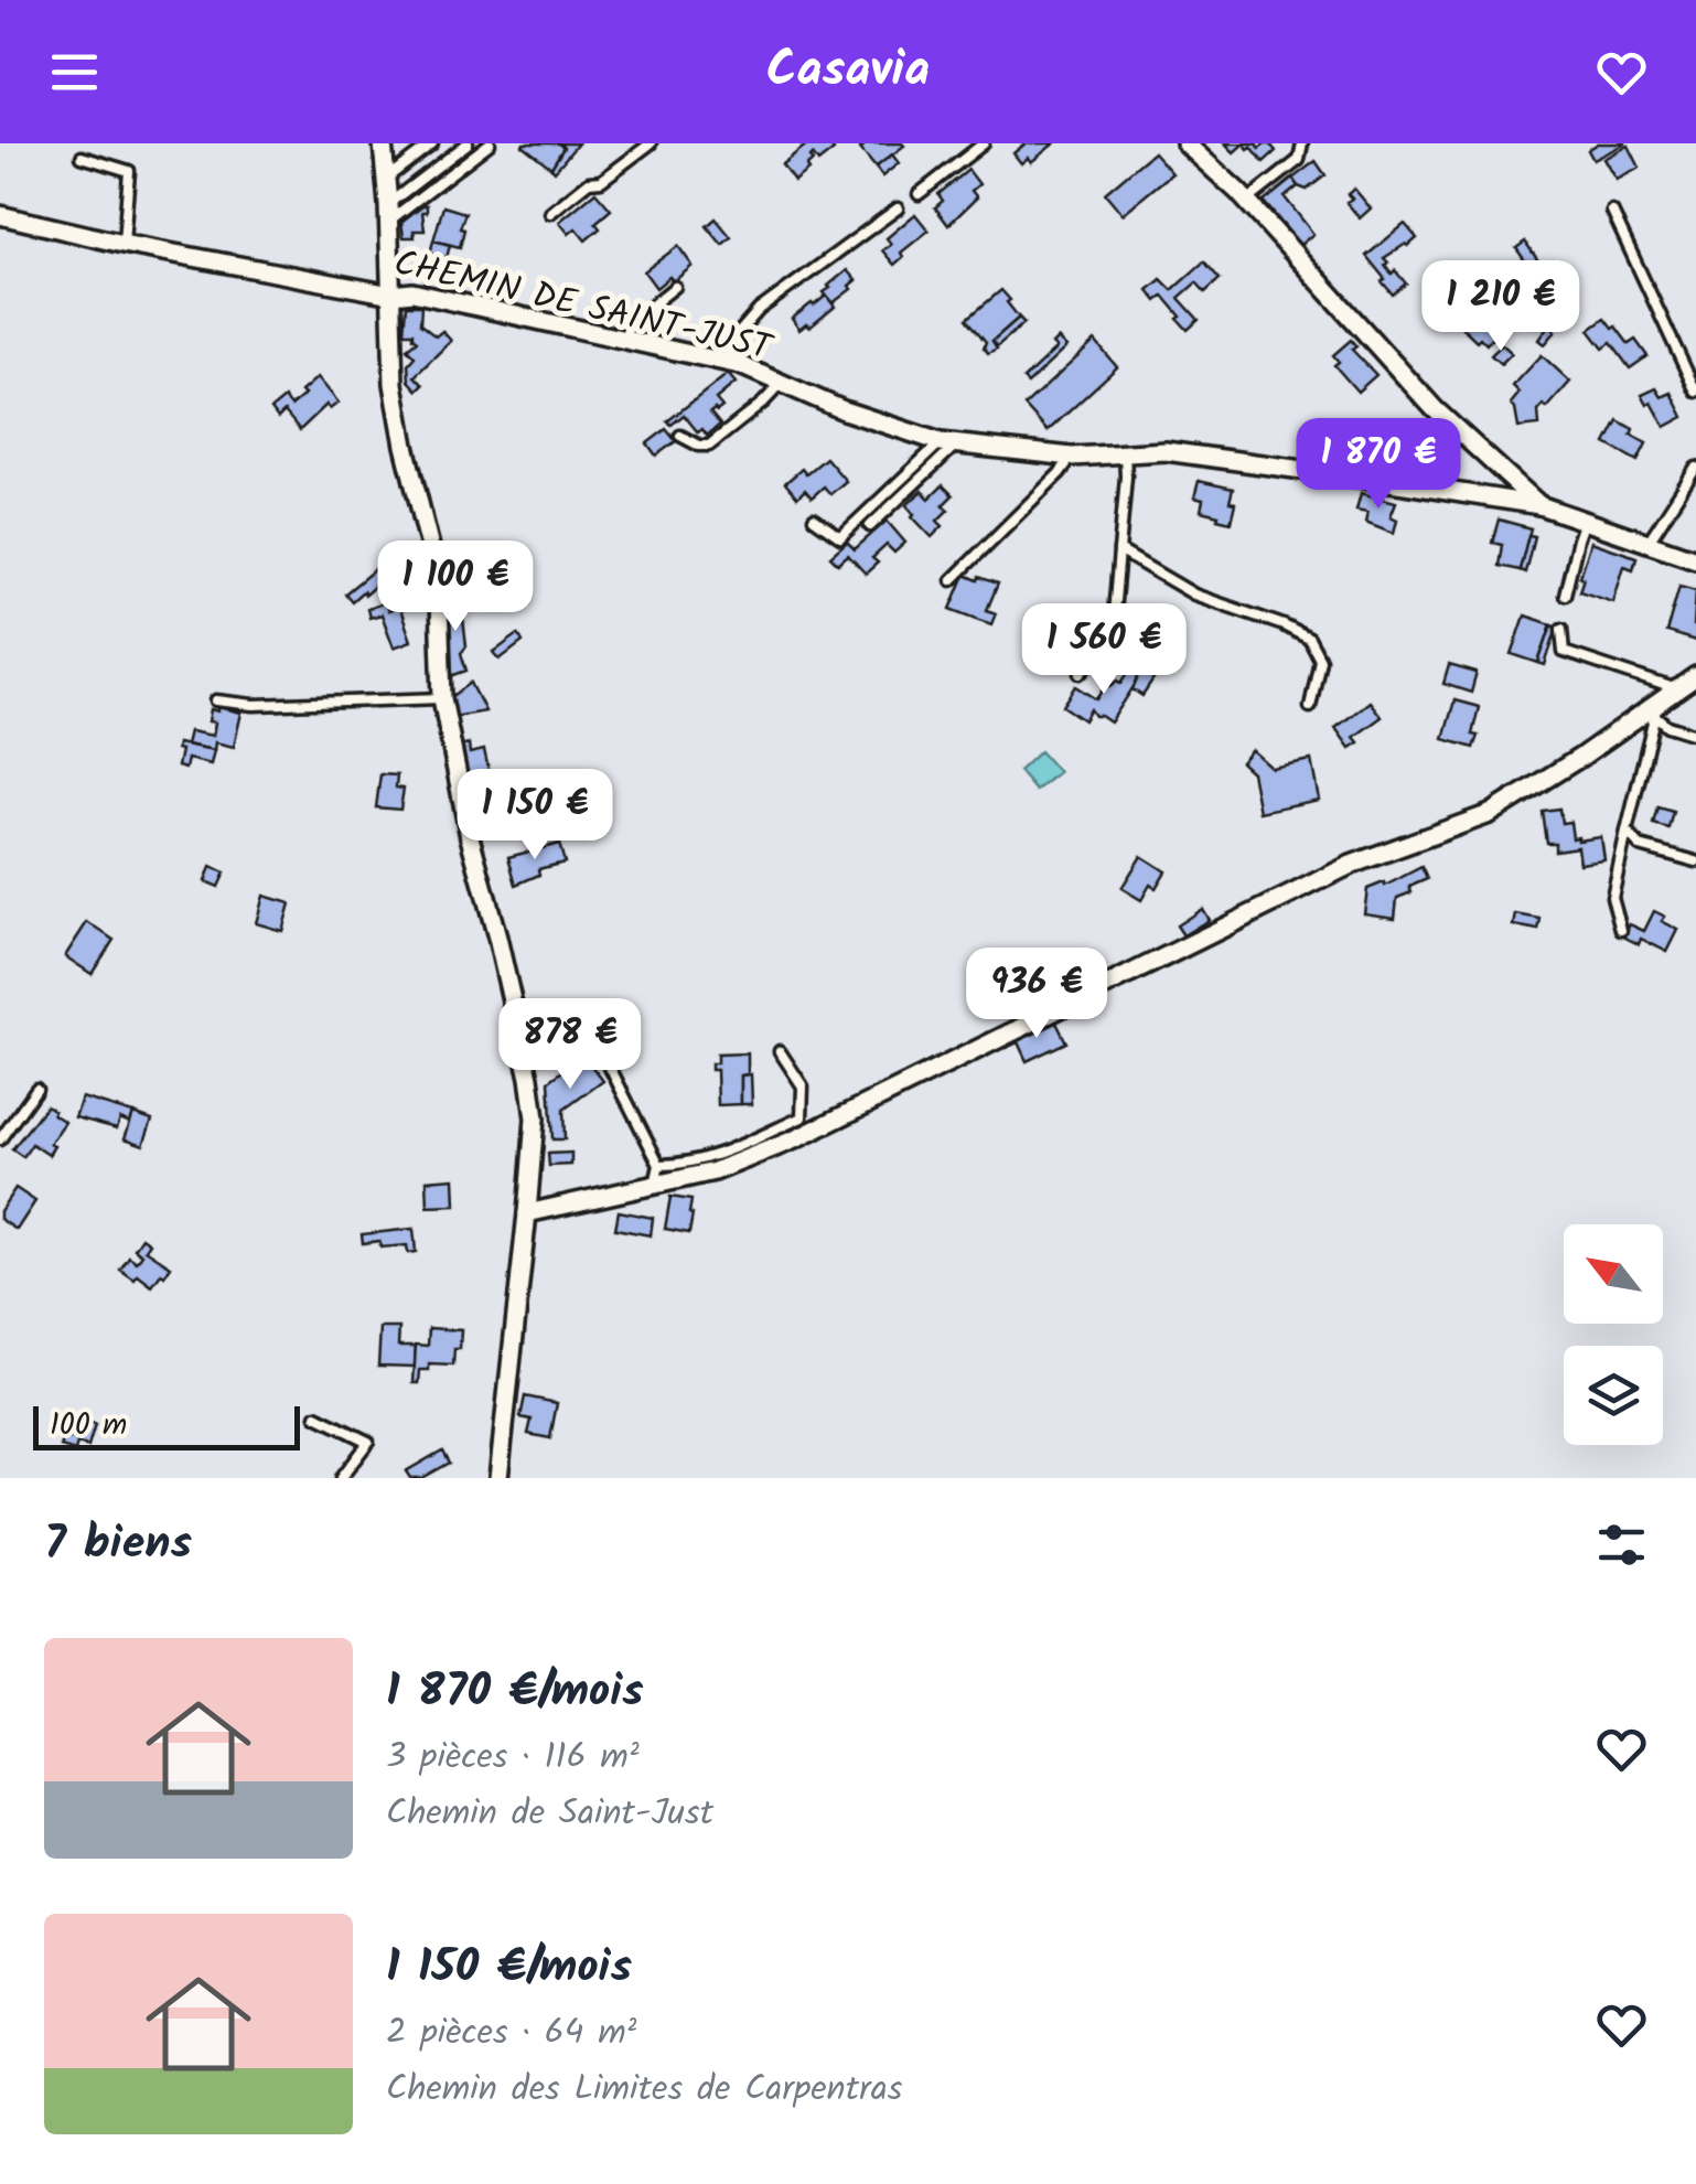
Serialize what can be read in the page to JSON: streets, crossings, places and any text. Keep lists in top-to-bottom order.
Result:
{
  "streets": {
    "street": ["CHEMIN DE SAINT-JUST"]
  },
  "scale_bar": "100 m",
  "north": "top left",
  "page": {
    "header": "Casavia",
    "price": [
      "1 210 €",
      "1 870 €",
      "1 100 €",
      "1 560 €",
      "1 150 €",
      "936 €",
      "878 €"
    ],
    "scale": "100 m",
    "heading": "7 biens",
    "list": [
      {
        "name": "1 870 €/mois",
        "note": "3 pièces · 116 m² · Chemin de Saint-Just"
      },
      {
        "name": "1 150 €/mois",
        "note": "2 pièces · 64 m² · Chemin des Limites de Carpentras"
      }
    ]
  }
}
